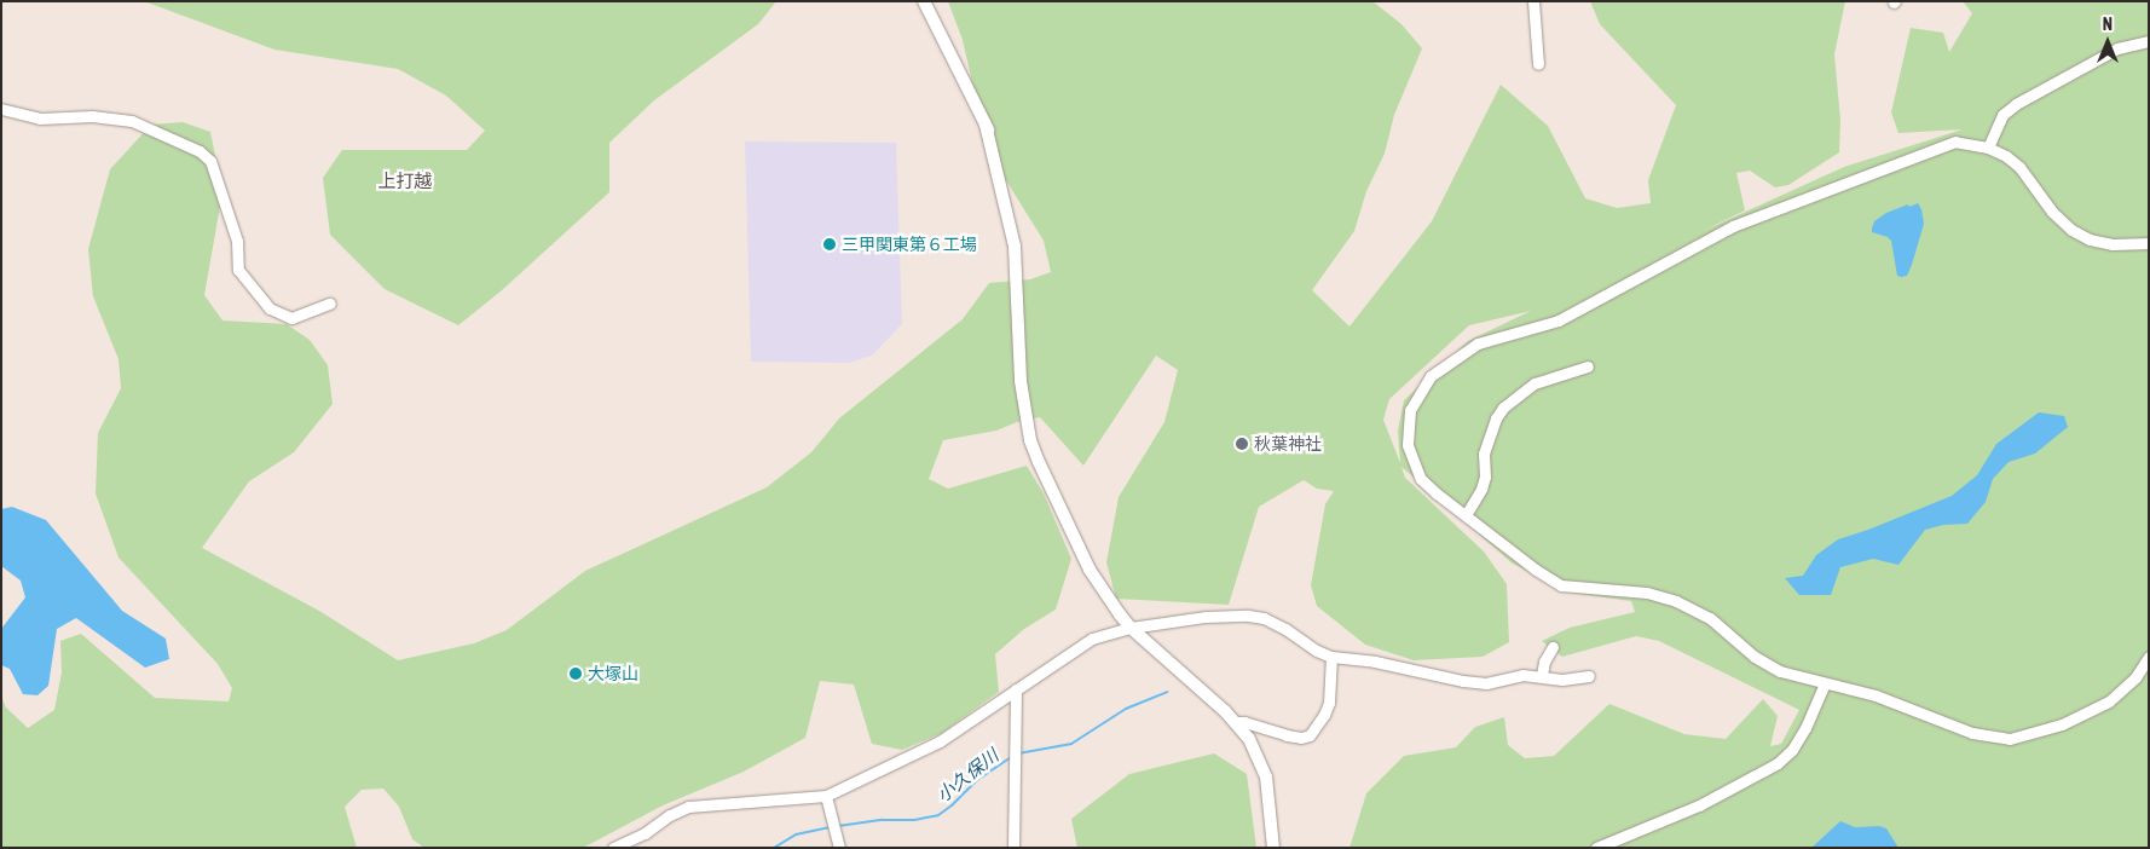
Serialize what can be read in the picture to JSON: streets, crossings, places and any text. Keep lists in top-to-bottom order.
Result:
{
  "districts": ["上打越"],
  "water": ["小久保川"],
  "places": ["三甲関東第６工場", "秋葉神社", "大塚山"],
  "north": "top"
}
